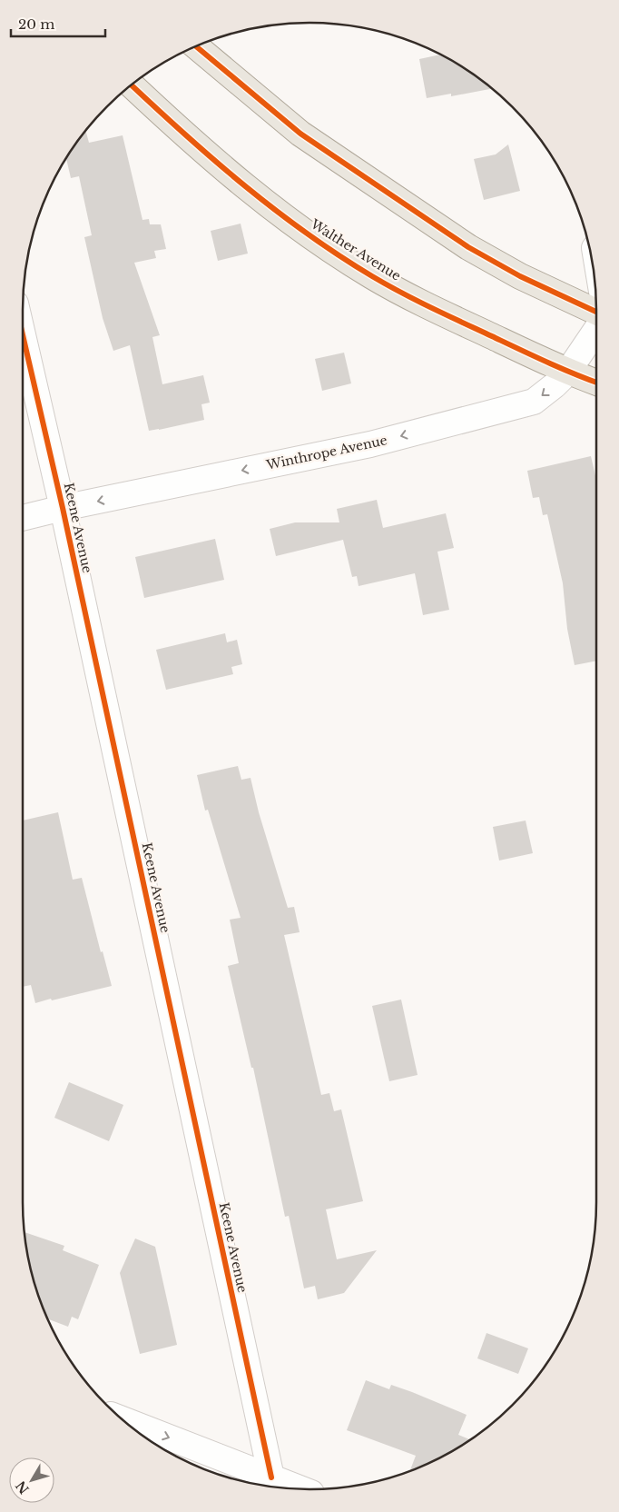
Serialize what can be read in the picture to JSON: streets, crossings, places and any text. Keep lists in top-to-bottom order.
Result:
{
  "streets": {
    "main road": ["Walther Avenue"],
    "street": ["Winthrope Avenue", "Keene Avenue"]
  },
  "crossings": [
    ["Walther Avenue", "Winthrope Avenue"],
    ["Winthrope Avenue", "Keene Avenue"]
  ],
  "one_way": ["Winthrope Avenue"],
  "scale_bar": "20 m",
  "north": "bottom left"
}
